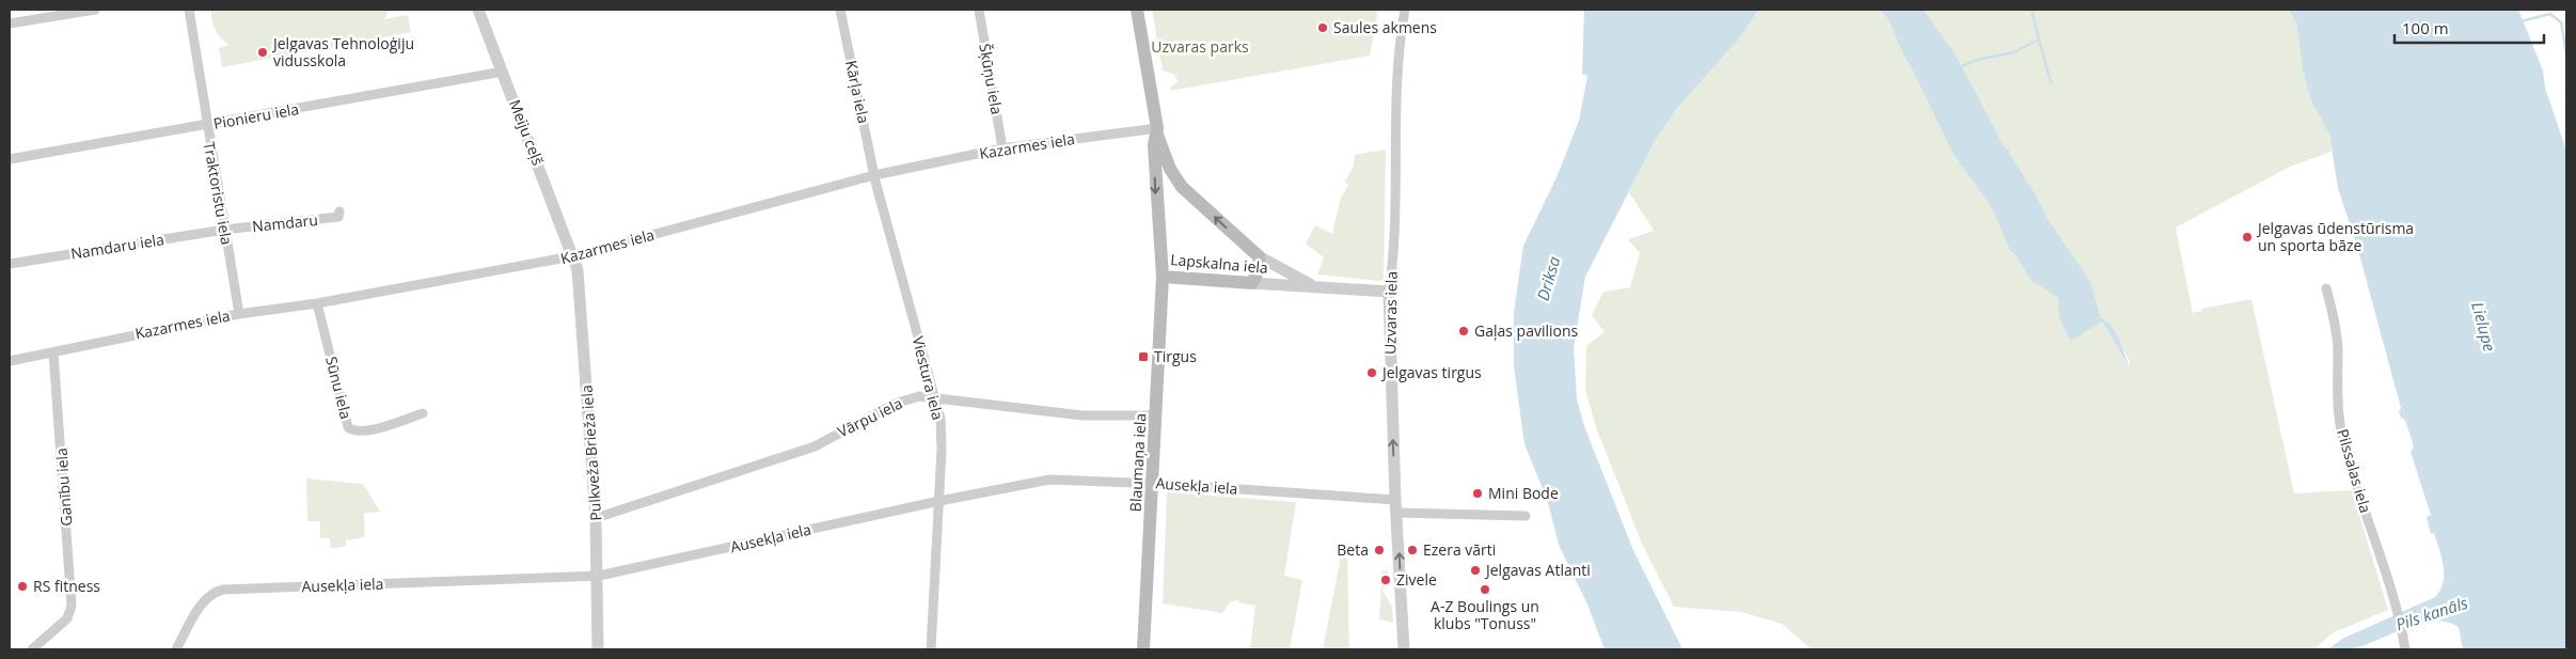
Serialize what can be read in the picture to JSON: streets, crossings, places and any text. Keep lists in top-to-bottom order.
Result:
{
  "streets": {
    "main road": ["Lapskalna iela", "Blaumaņa iela"],
    "street": [
      "Šķūņu iela",
      "Kārļa iela",
      "Pionieru iela",
      "Meiju ceļš",
      "Kazarmes iela",
      "Traktoristu iela",
      "Namdaru",
      "Namdaru iela",
      "Uzvaras iela",
      "Viestura iela",
      "Sūnu iela",
      "Vārpu iela",
      "Pulkveža Brieža iela",
      "Pilssalas iela",
      "Ausekļa iela",
      "Ganību iela"
    ]
  },
  "crossings": [
    ["Šķūņu iela", "Kazarmes iela"],
    ["Kārļa iela", "Kazarmes iela"],
    ["Kārļa iela", "Viestura iela"],
    ["Pionieru iela", "Meiju ceļš"],
    ["Pionieru iela", "Traktoristu iela"],
    ["Meiju ceļš", "Kazarmes iela"],
    ["Meiju ceļš", "Pulkveža Brieža iela"],
    ["Kazarmes iela", "Traktoristu iela"],
    ["Kazarmes iela", "Lapskalna iela"],
    ["Kazarmes iela", "Viestura iela"],
    ["Kazarmes iela", "Sūnu iela"],
    ["Kazarmes iela", "Pulkveža Brieža iela"],
    ["Kazarmes iela", "Ganību iela"],
    ["Traktoristu iela", "Namdaru"],
    ["Traktoristu iela", "Namdaru iela"],
    ["Namdaru", "Namdaru iela"],
    ["Lapskalna iela", "Uzvaras iela"],
    ["Lapskalna iela", "Blaumaņa iela"],
    ["Uzvaras iela", "Ausekļa iela"],
    ["Viestura iela", "Vārpu iela"],
    ["Viestura iela", "Ausekļa iela"],
    ["Vārpu iela", "Pulkveža Brieža iela"],
    ["Vārpu iela", "Blaumaņa iela"],
    ["Pulkveža Brieža iela", "Ausekļa iela"],
    ["Blaumaņa iela", "Ausekļa iela"]
  ],
  "one_way": ["Uzvaras iela"],
  "water": ["Driksa", "Lielupe", "Pils kanāls"],
  "parks": ["Uzvaras parks"],
  "places": {
    "other": [
      "Saules akmens",
      "Jelgavas Tehnoloģiju vidusskola",
      "Jelgavas ūdenstūrisma un sporta bāze",
      "Gaļas pavilions",
      "Jelgavas tirgus",
      "Mini Bode",
      "Beta",
      "Ezera vārti",
      "Jelgavas Atlanti",
      "Zivele",
      "RS fitness",
      "A-Z Boulings un klubs \"Tonuss\""
    ],
    "transit": ["Tirgus"]
  },
  "scale_bar": "100 m"
}
